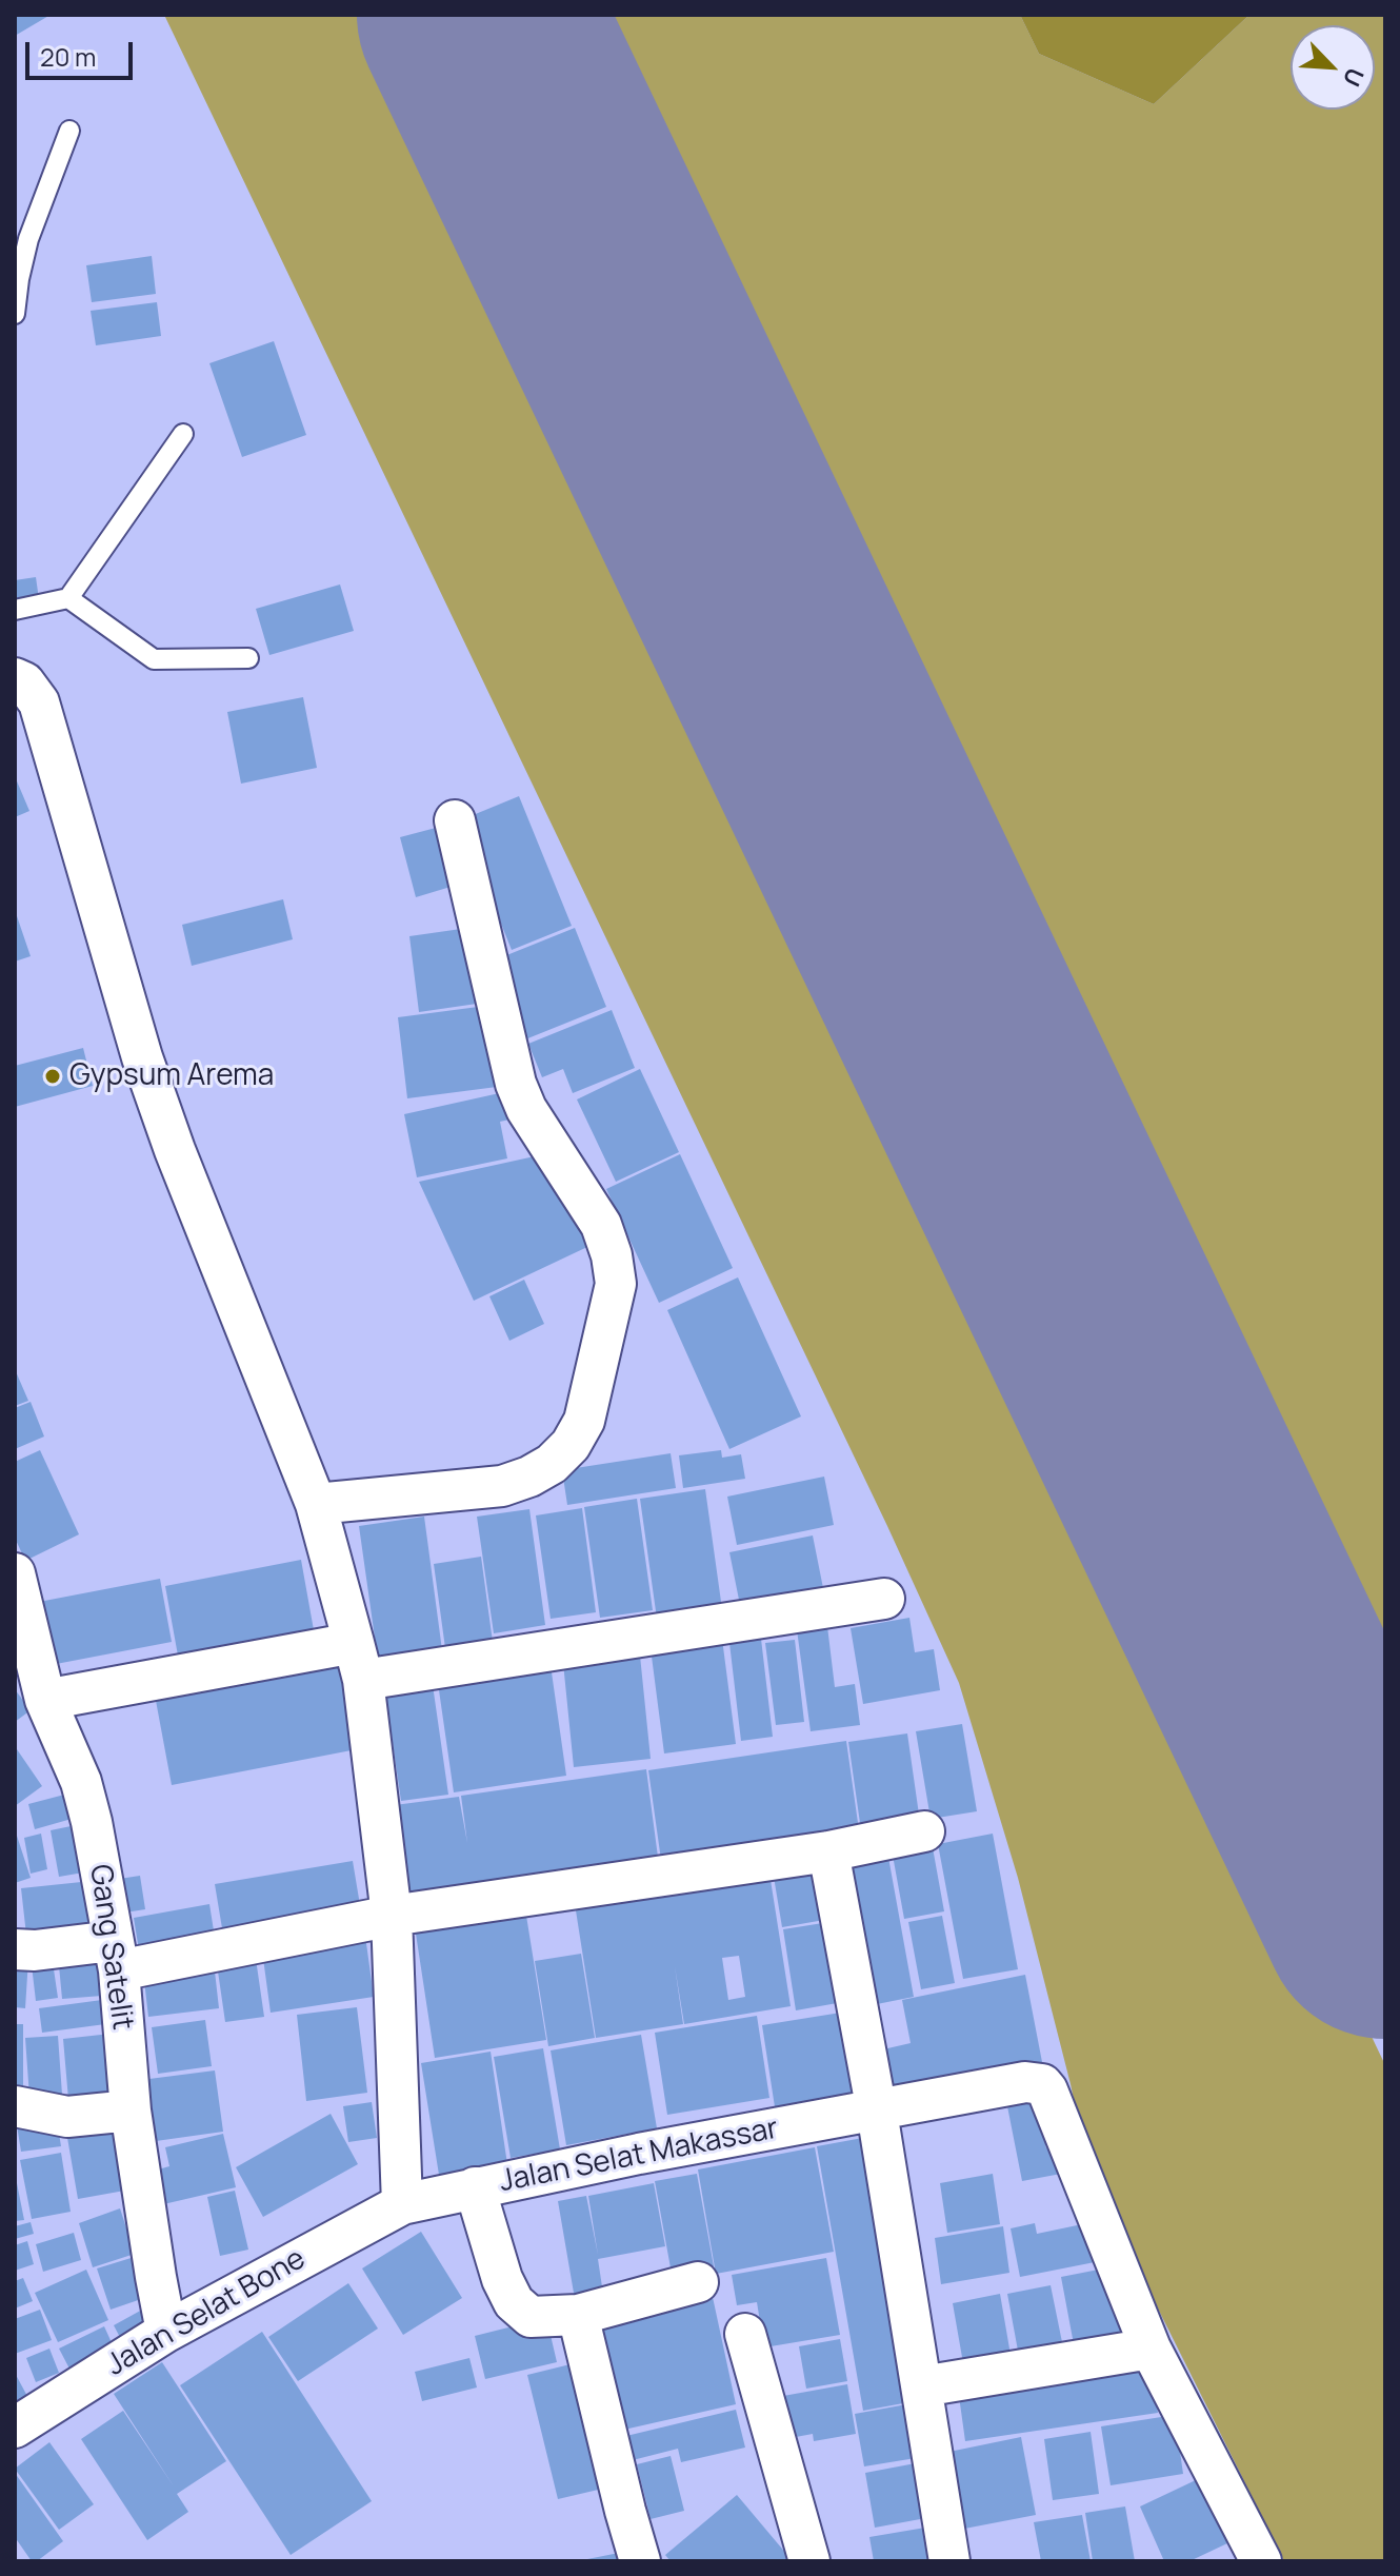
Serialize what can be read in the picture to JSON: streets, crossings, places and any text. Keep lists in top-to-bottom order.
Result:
{
  "streets": {
    "street": ["Gang Satelit", "Jalan Selat Makassar", "Jalan Selat Bone"]
  },
  "crossings": [
    ["Gang Satelit", "Jalan Selat Bone"],
    ["Jalan Selat Makassar", "Jalan Selat Bone"]
  ],
  "places": ["Gypsum Arema"],
  "scale_bar": "20 m",
  "north": "bottom right"
}
